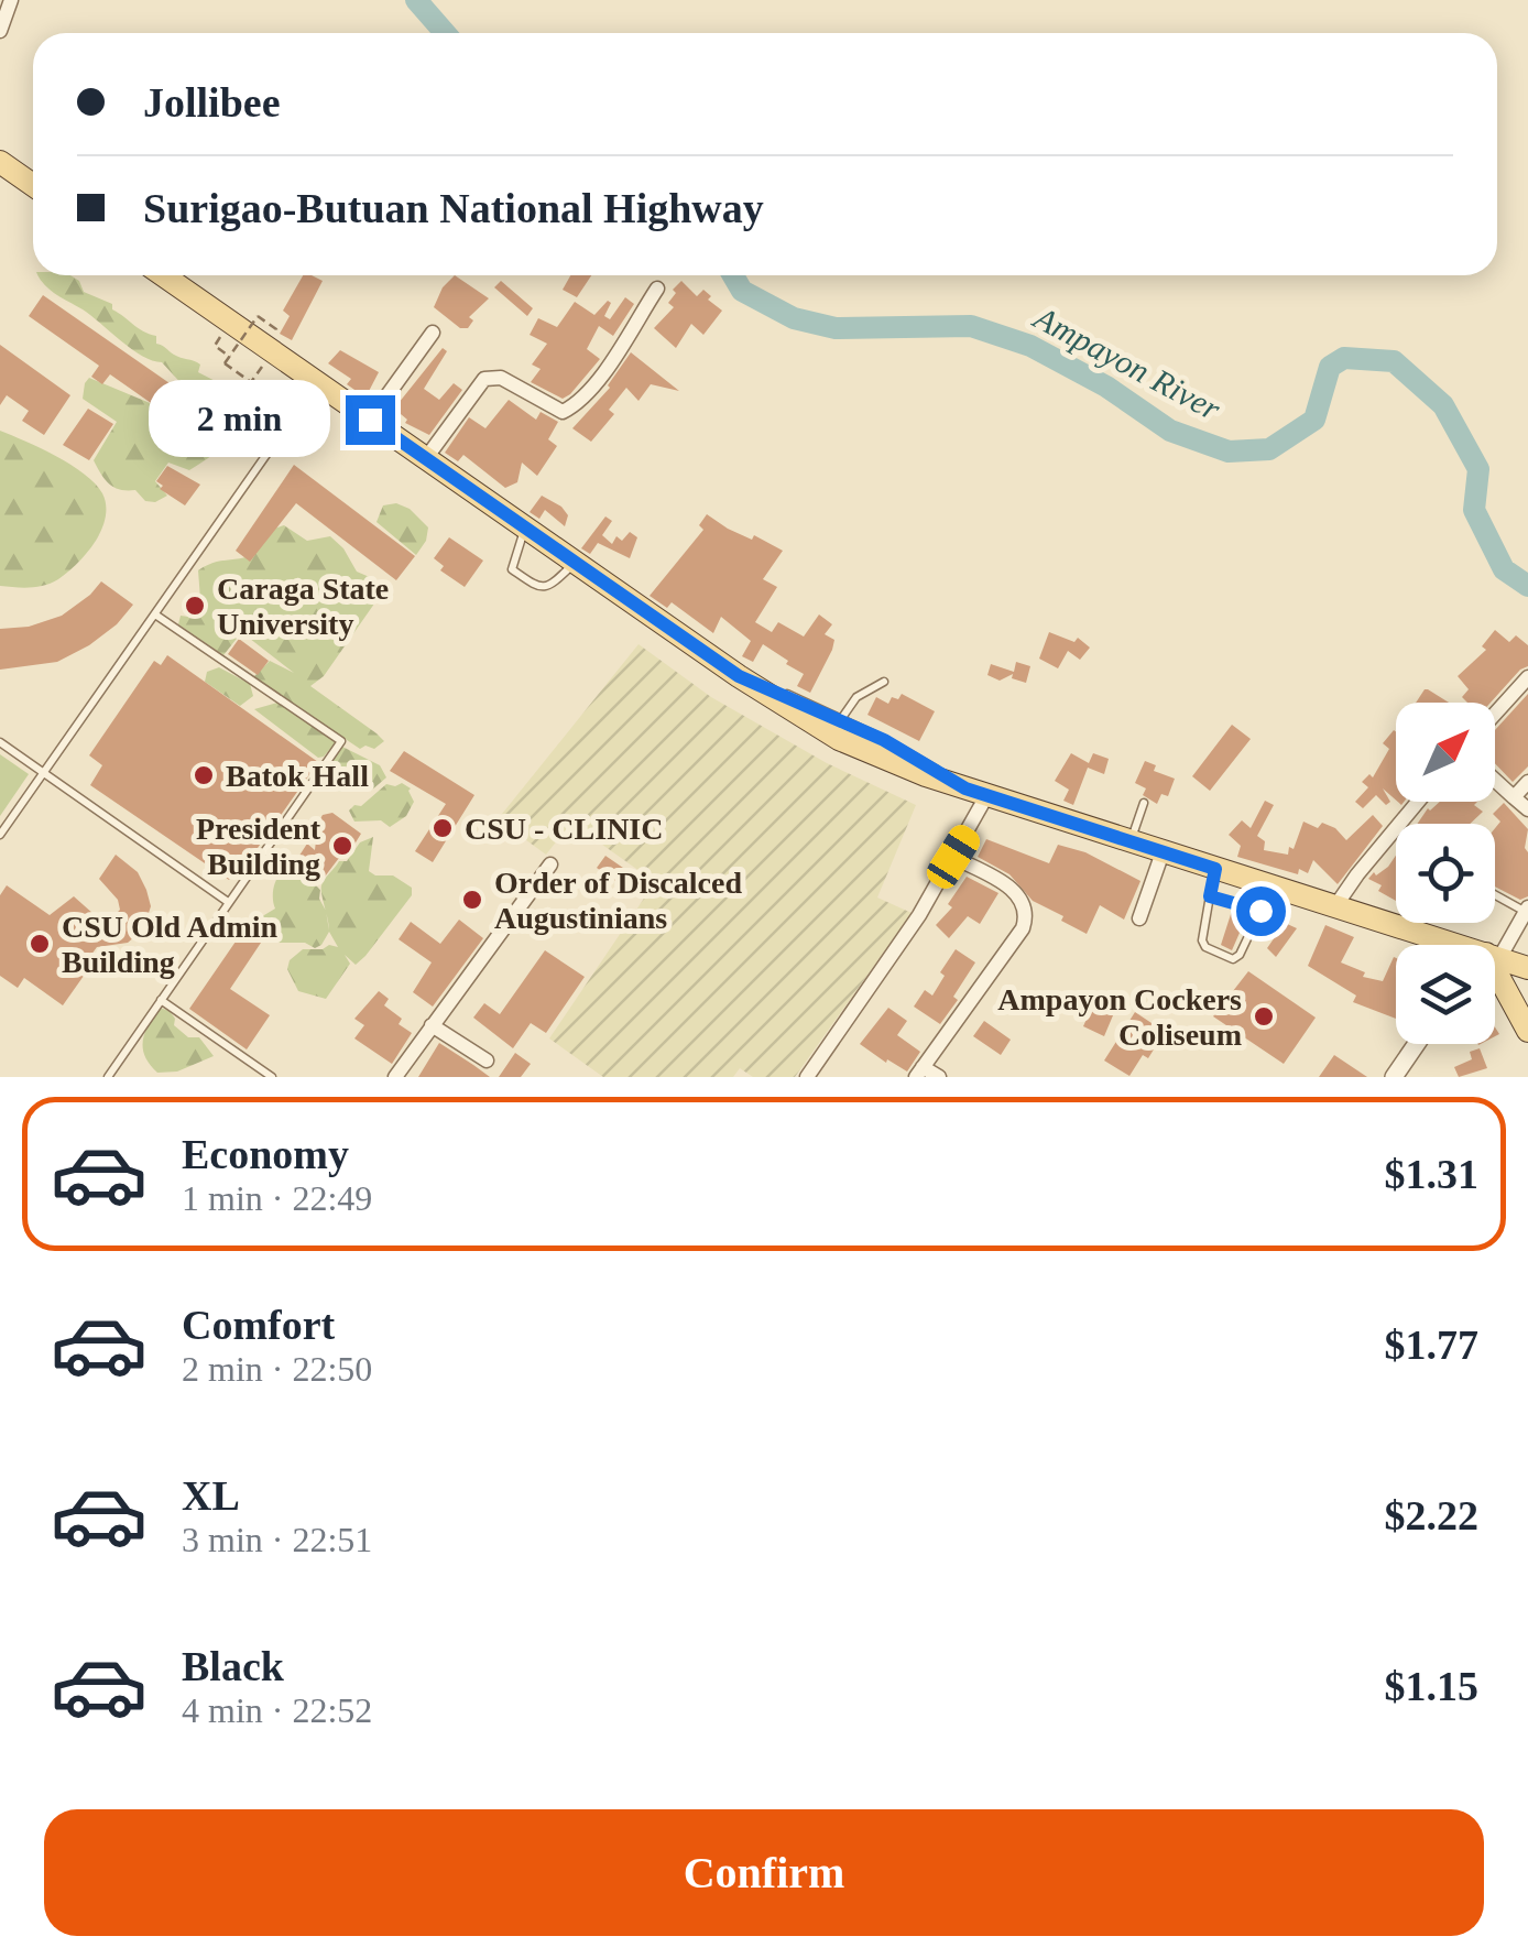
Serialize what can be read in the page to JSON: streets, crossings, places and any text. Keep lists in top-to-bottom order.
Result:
{
  "water": ["Ampayon River"],
  "places": [
    "Caraga State University",
    "Batok Hall",
    "CSU - CLINIC",
    "President Building",
    "Order of Discalced Augustinians",
    "CSU Old Admin Building",
    "Ampayon Cockers Coliseum"
  ],
  "north": "top right",
  "page": {
    "banner": ["Jollibee", "Surigao-Butuan National Highway"],
    "bubble": "2 min",
    "list": [
      {
        "name": "Economy",
        "note": "1 min · 22:49",
        "value": "$1.31"
      },
      {
        "name": "Comfort",
        "note": "2 min · 22:50",
        "value": "$1.77"
      },
      {
        "name": "XL",
        "note": "3 min · 22:51",
        "value": "$2.22"
      },
      {
        "name": "Black",
        "note": "4 min · 22:52",
        "value": "$1.15"
      }
    ],
    "buttons": "Confirm"
  }
}
